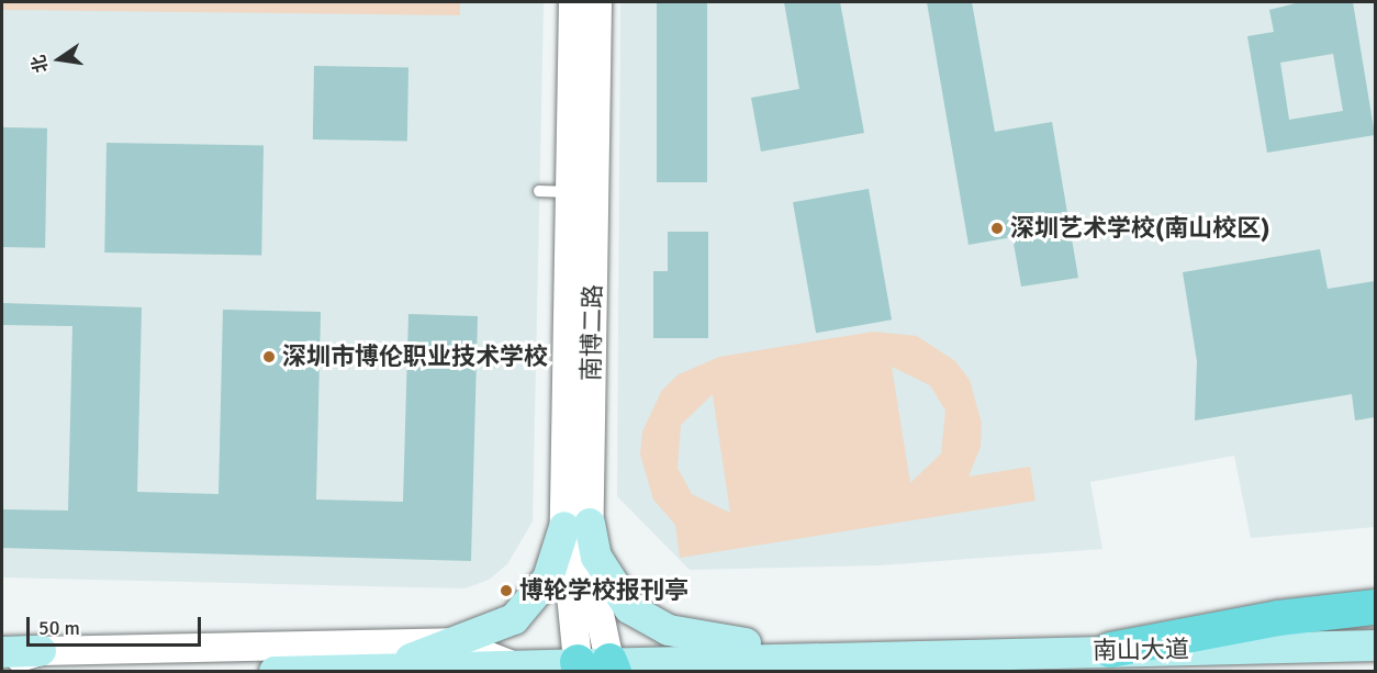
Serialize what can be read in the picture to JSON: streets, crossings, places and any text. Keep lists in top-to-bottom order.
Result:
{
  "streets": {
    "main road": ["南山大道"],
    "street": ["南博二路"]
  },
  "crossings": [
    ["南博二路", "南山大道"]
  ],
  "places": ["深圳艺术学校(南山校区)", "深圳市博伦职业技术学校", "博轮学校报刊亭"],
  "scale_bar": "50 m",
  "north": "left"
}
